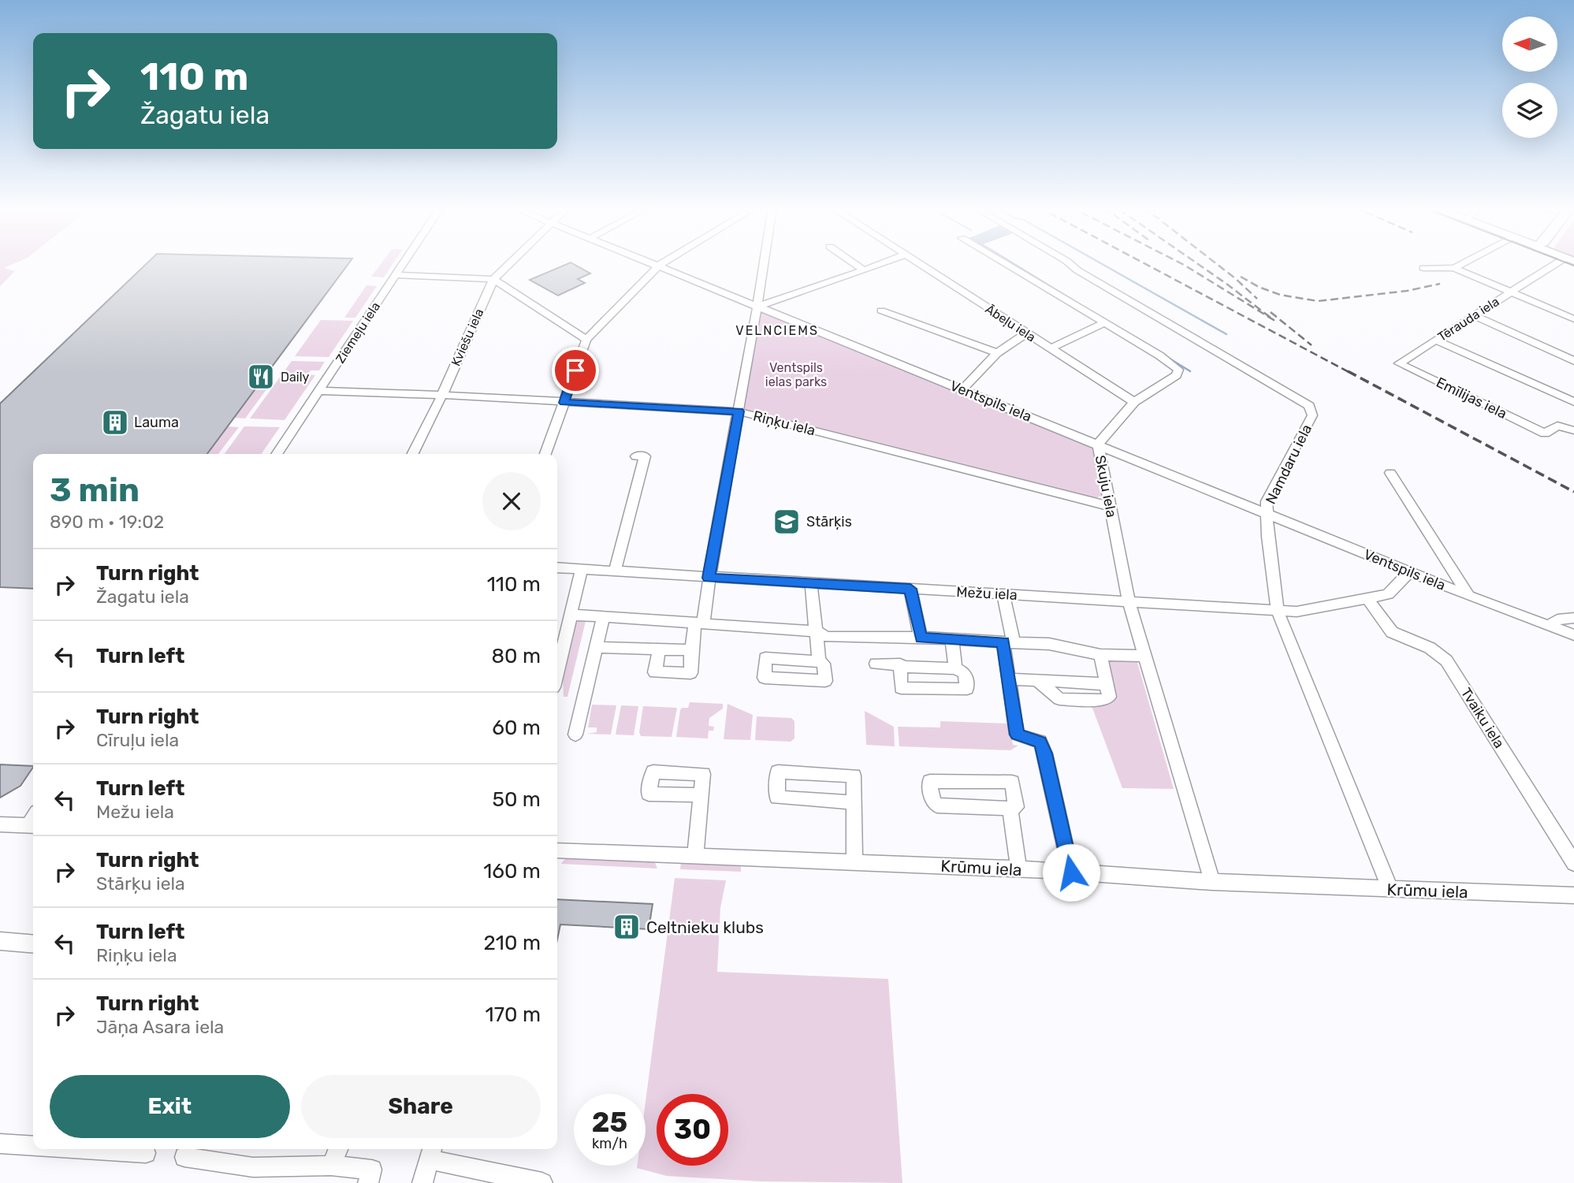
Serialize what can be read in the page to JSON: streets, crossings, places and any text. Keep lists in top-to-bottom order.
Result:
{
  "streets": {
    "street": [
      "Tērauda iela",
      "Ābeļu iela",
      "Ziemeļu iela",
      "Kviešu iela",
      "Emīlijas iela",
      "Ventspils iela",
      "Riņķu iela",
      "Namdaru iela",
      "Skuju iela",
      "Mežu iela",
      "Tvaiku iela",
      "Krūmu iela"
    ]
  },
  "crossings": [
    ["Tērauda iela", "Emīlijas iela"],
    ["Ābeļu iela", "Skuju iela"],
    ["Ziemeļu iela", "Riņķu iela"],
    ["Kviešu iela", "Riņķu iela"],
    ["Ventspils iela", "Namdaru iela"],
    ["Ventspils iela", "Skuju iela"],
    ["Ventspils iela", "Mežu iela"],
    ["Riņķu iela", "Skuju iela"],
    ["Namdaru iela", "Mežu iela"],
    ["Namdaru iela", "Krūmu iela"],
    ["Skuju iela", "Mežu iela"],
    ["Skuju iela", "Krūmu iela"],
    ["Mežu iela", "Tvaiku iela"]
  ],
  "districts": ["VELNCIEMS"],
  "parks": ["Ventspils ielas parks"],
  "places": {
    "restaurant": ["Daily"],
    "building": ["Lauma", "Celtnieku klubs"],
    "school or university": ["Stārķis"]
  },
  "north": "left",
  "page": {
    "turn": ["110 m", "Žagatu iela"],
    "heading": ["3 min", "890 m · 19:02"],
    "list": [
      {
        "name": "Turn right",
        "note": "Žagatu iela",
        "value": "110 m"
      },
      {
        "name": "Turn left",
        "value": "80 m"
      },
      {
        "name": "Turn right",
        "note": "Cīruļu iela",
        "value": "60 m"
      },
      {
        "name": "Turn left",
        "note": "Mežu iela",
        "value": "50 m"
      },
      {
        "name": "Turn right",
        "note": "Stārķu iela",
        "value": "160 m"
      },
      {
        "name": "Turn left",
        "note": "Riņķu iela",
        "value": "210 m"
      },
      {
        "name": "Turn right",
        "note": "Jāņa Asara iela",
        "value": "170 m"
      }
    ],
    "buttons": ["Exit", "Share"],
    "speed": "25 km/h",
    "limit": "30"
  }
}
